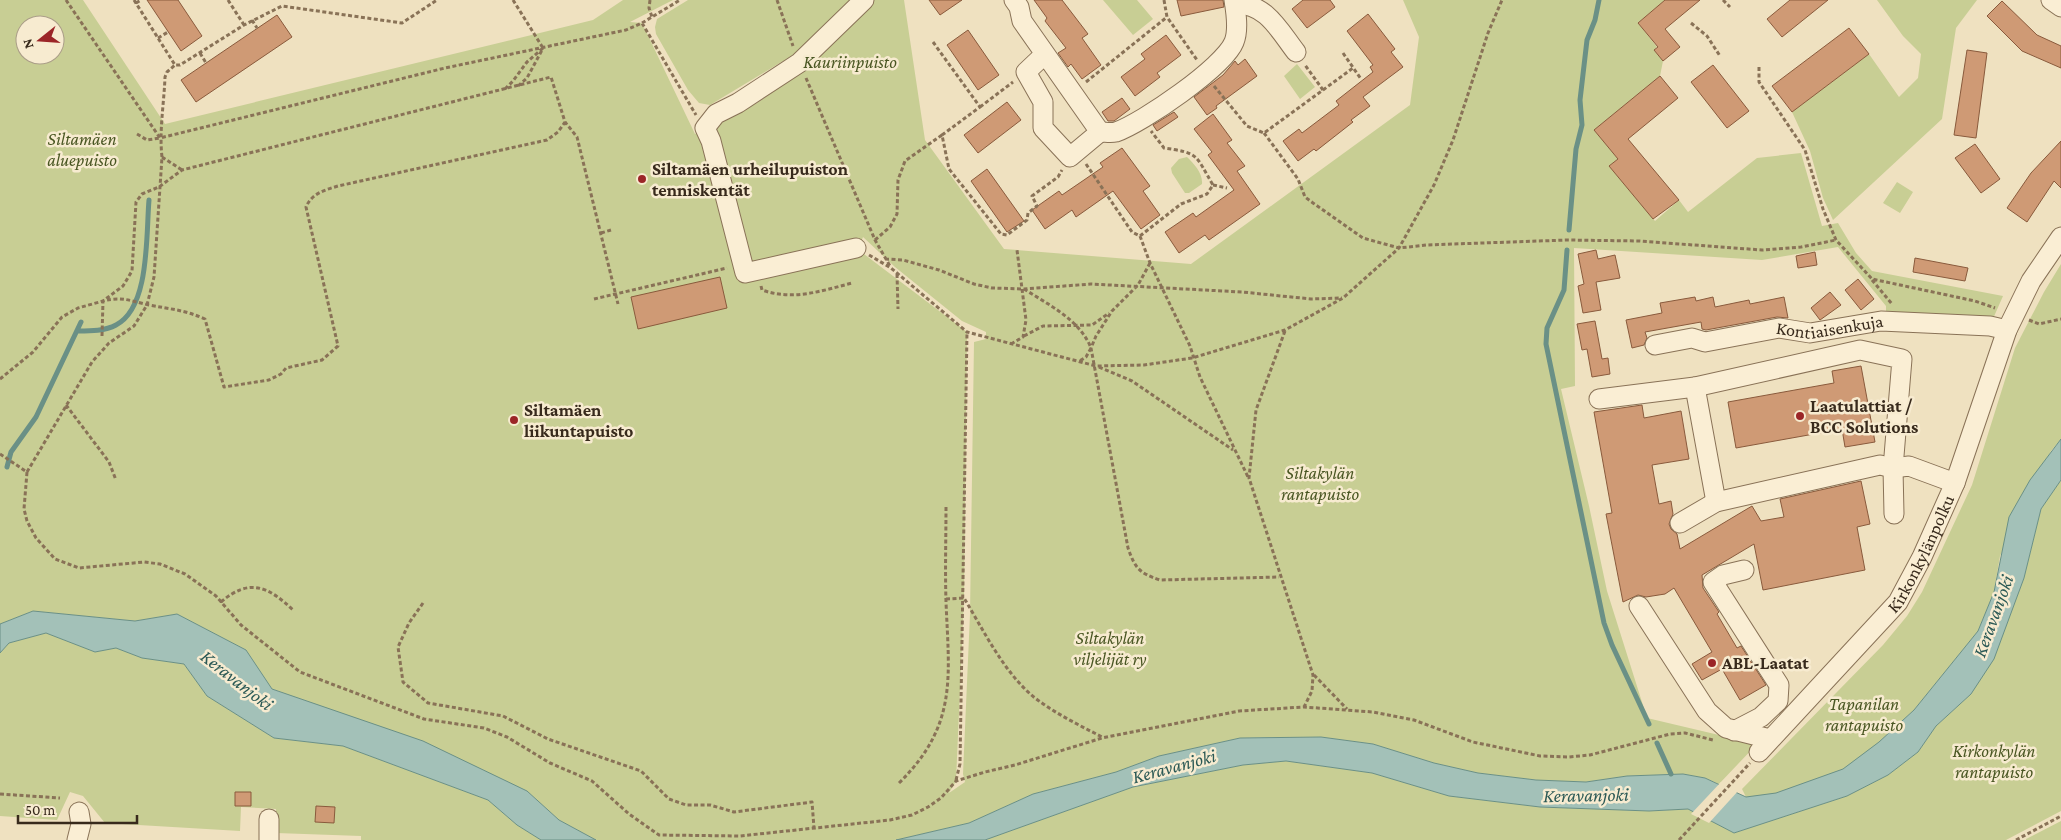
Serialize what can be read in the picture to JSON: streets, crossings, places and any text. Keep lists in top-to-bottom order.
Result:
{
  "streets": {
    "street": ["Kontiaisenkuja", "Kirkonkylänpolku"]
  },
  "crossings": [
    ["Kontiaisenkuja", "Kirkonkylänpolku"]
  ],
  "water": ["Keravanjoki"],
  "parks": [
    "Kauriinpuisto",
    "Siltamäen aluepuisto",
    "Siltakylän rantapuisto",
    "Siltakylän viljelijät ry",
    "Tapanilan rantapuisto",
    "Kirkonkylän rantapuisto"
  ],
  "places": [
    "Siltamäen urheilupuiston tenniskentät",
    "Laatulattiat / BCC Solutions",
    "Siltamäen liikuntapuisto",
    "ABL-Laatat"
  ],
  "scale_bar": "50 m",
  "north": "left"
}
